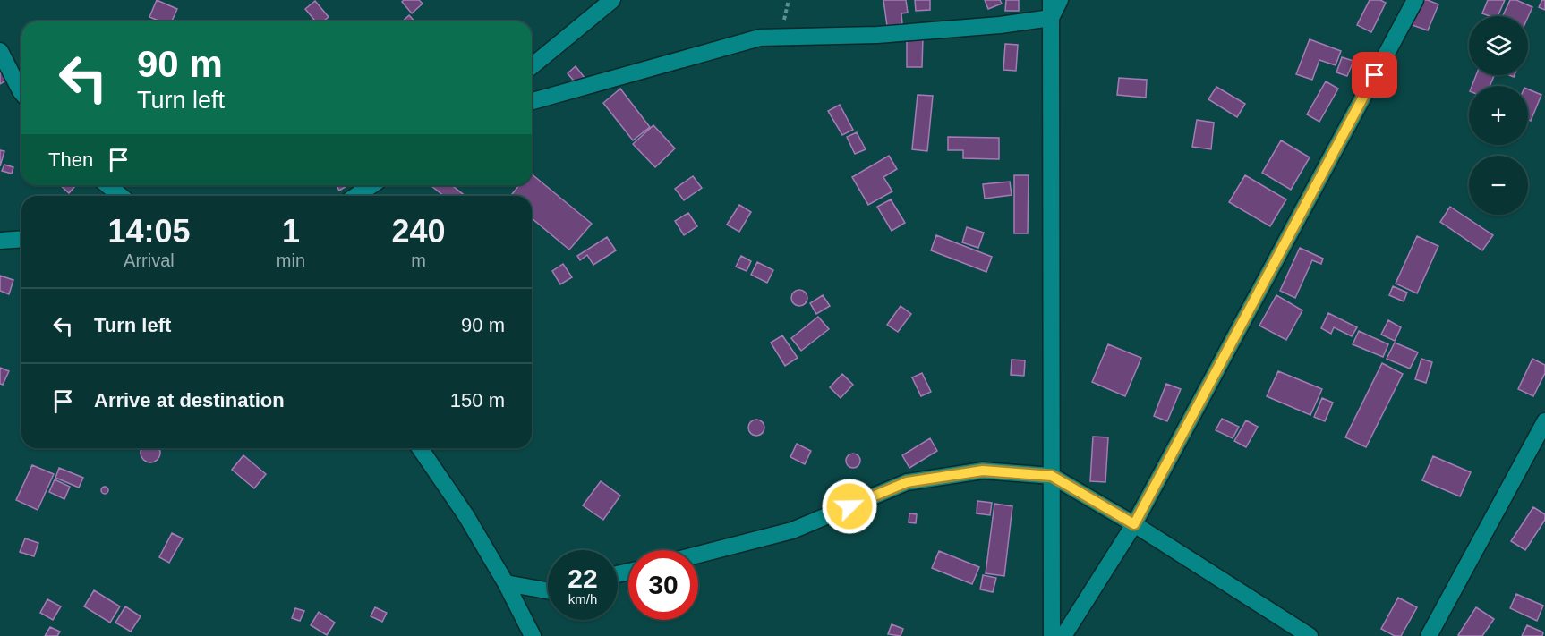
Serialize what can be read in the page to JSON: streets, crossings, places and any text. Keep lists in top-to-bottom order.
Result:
{
  "page": {
    "map_buttons": ["+", "−"],
    "turn": ["90 m", "Turn left"],
    "then": "Then",
    "eta": [
      "14:05",
      "Arrival",
      "1",
      "min",
      "240",
      "m"
    ],
    "list": [
      {
        "name": "Turn left",
        "value": "90 m"
      },
      {
        "name": "Arrive at destination",
        "value": "150 m"
      }
    ],
    "speed": "22 km/h",
    "limit": "30"
  }
}
